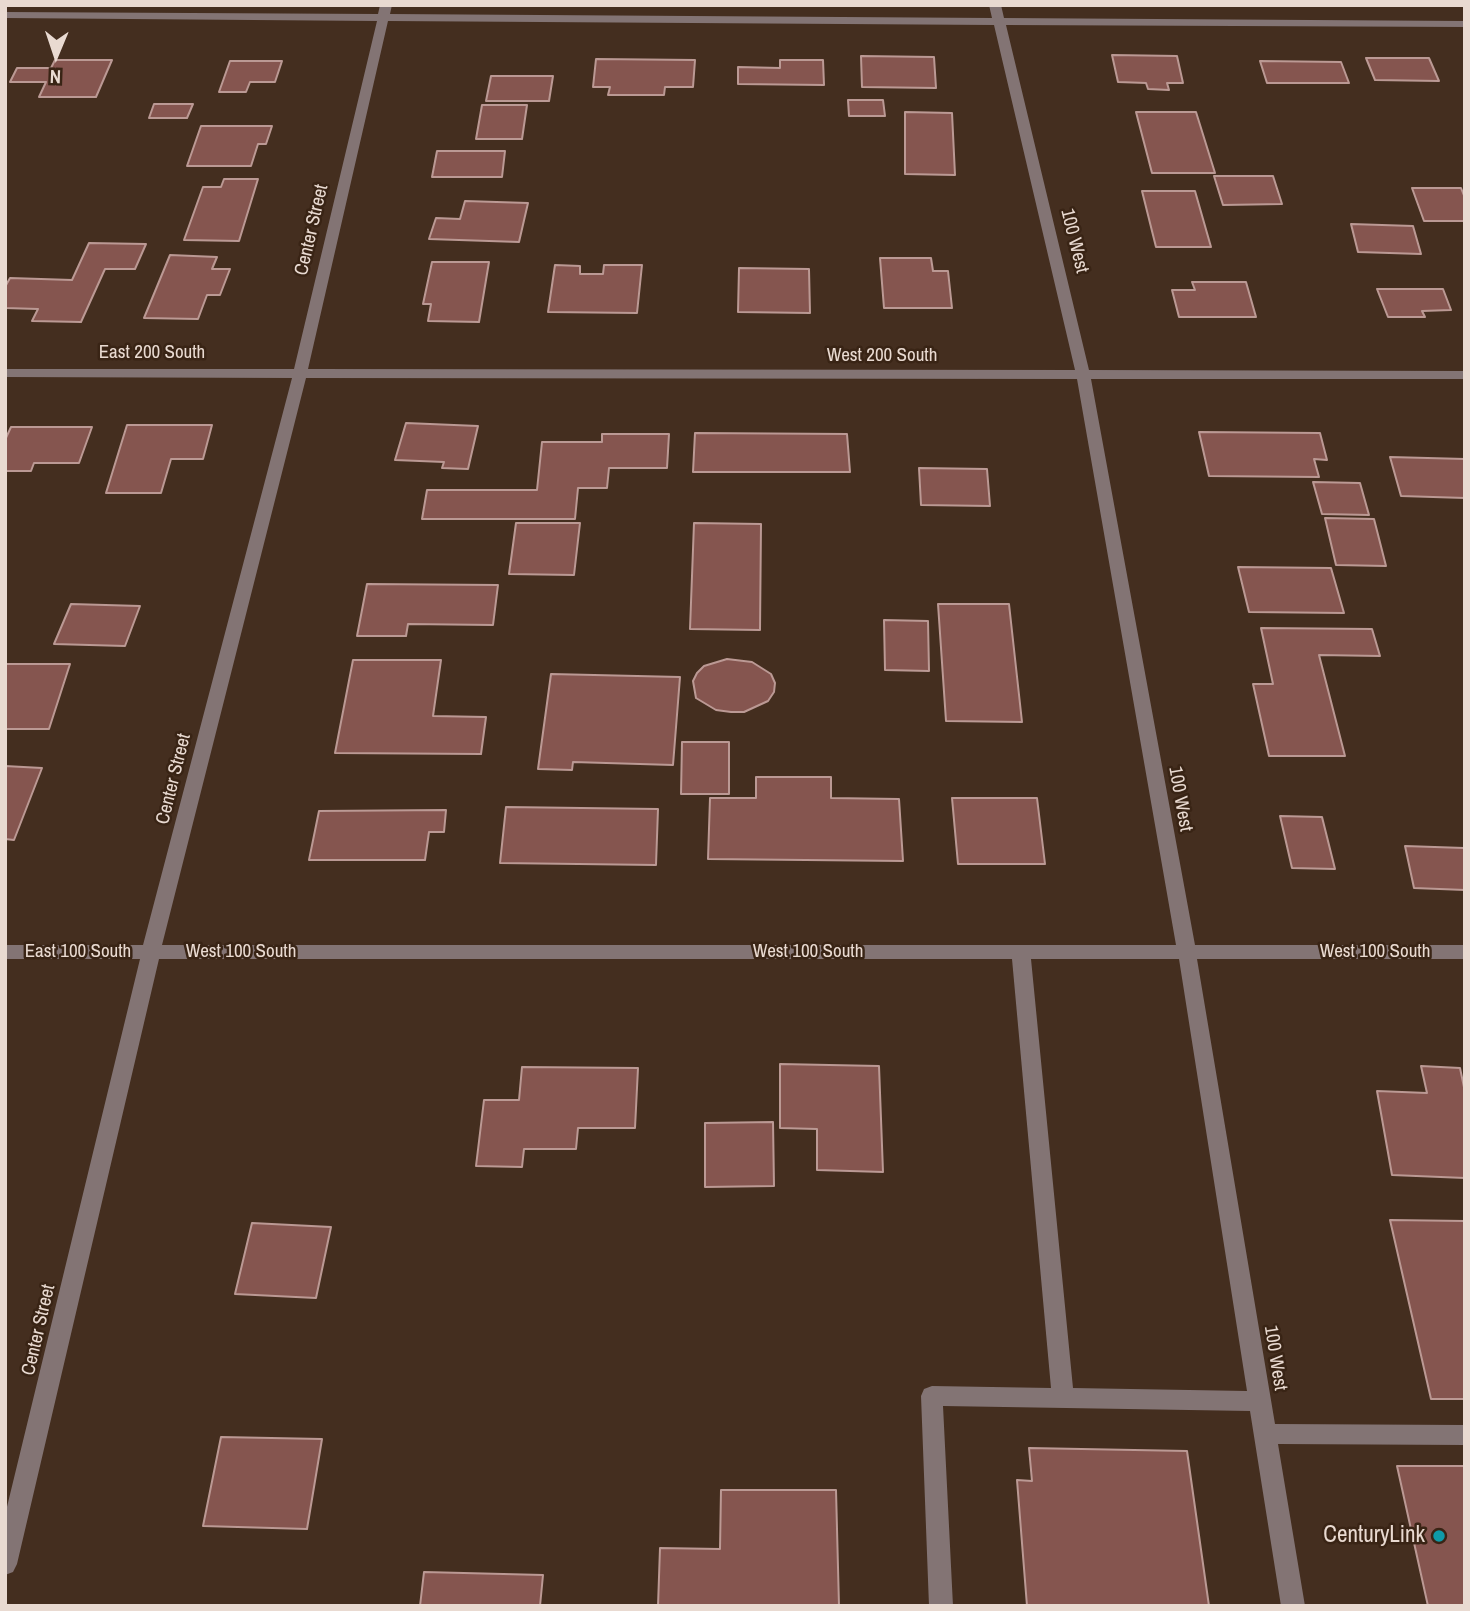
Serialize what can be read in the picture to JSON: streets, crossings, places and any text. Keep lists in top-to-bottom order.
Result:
{
  "streets": {
    "street": [
      "Center Street",
      "100 West",
      "East 200 South",
      "West 200 South",
      "East 100 South",
      "West 100 South"
    ]
  },
  "crossings": [
    ["Center Street", "East 200 South"],
    ["Center Street", "West 200 South"],
    ["Center Street", "East 100 South"],
    ["Center Street", "West 100 South"],
    ["100 West", "West 200 South"],
    ["100 West", "West 100 South"],
    ["East 200 South", "West 200 South"],
    ["East 100 South", "West 100 South"]
  ],
  "places": ["CenturyLink"],
  "north": "bottom"
}
